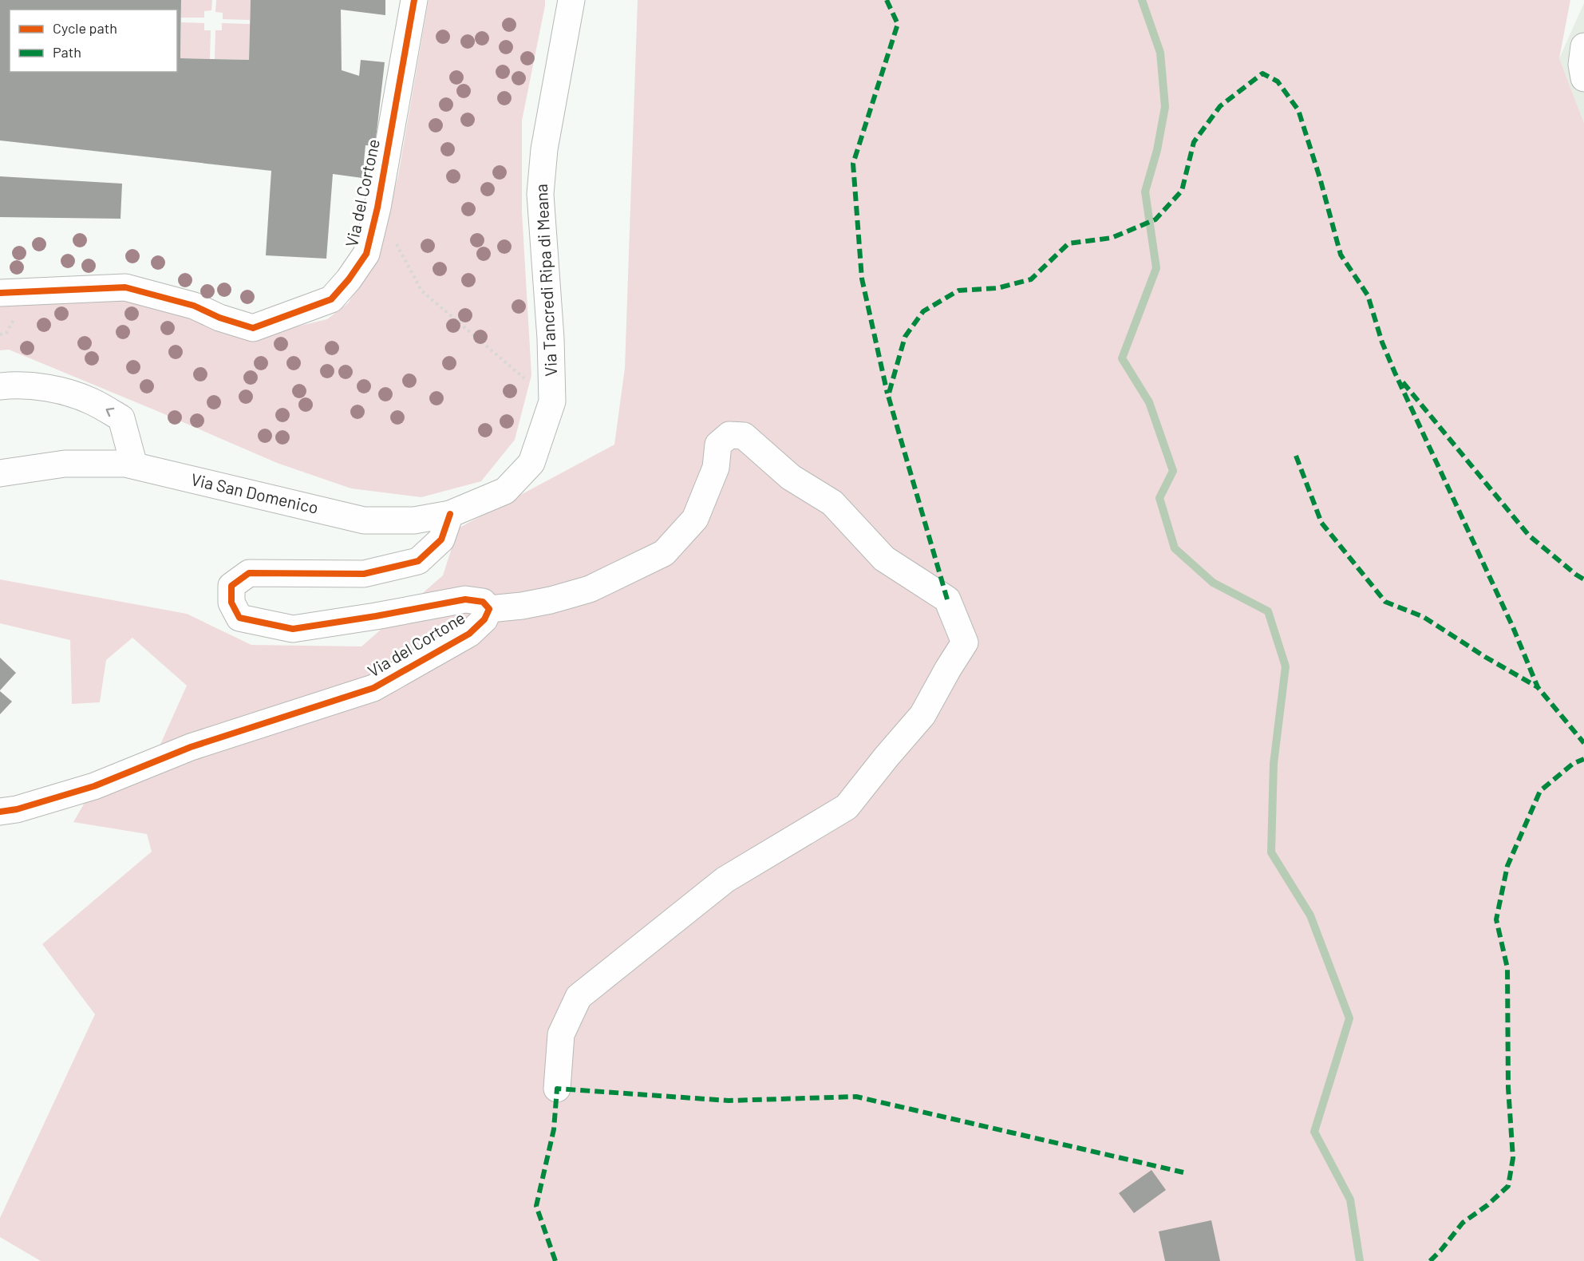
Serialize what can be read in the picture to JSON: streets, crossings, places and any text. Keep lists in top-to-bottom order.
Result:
{
  "streets": {
    "street": ["Via del Cortone", "Via Tancredi Ripa di Meana", "Via San Domenico"]
  },
  "crossings": [
    ["Via del Cortone", "Via San Domenico"],
    ["Via Tancredi Ripa di Meana", "Via San Domenico"]
  ],
  "legend": ["Cycle path", "Path"]
}
